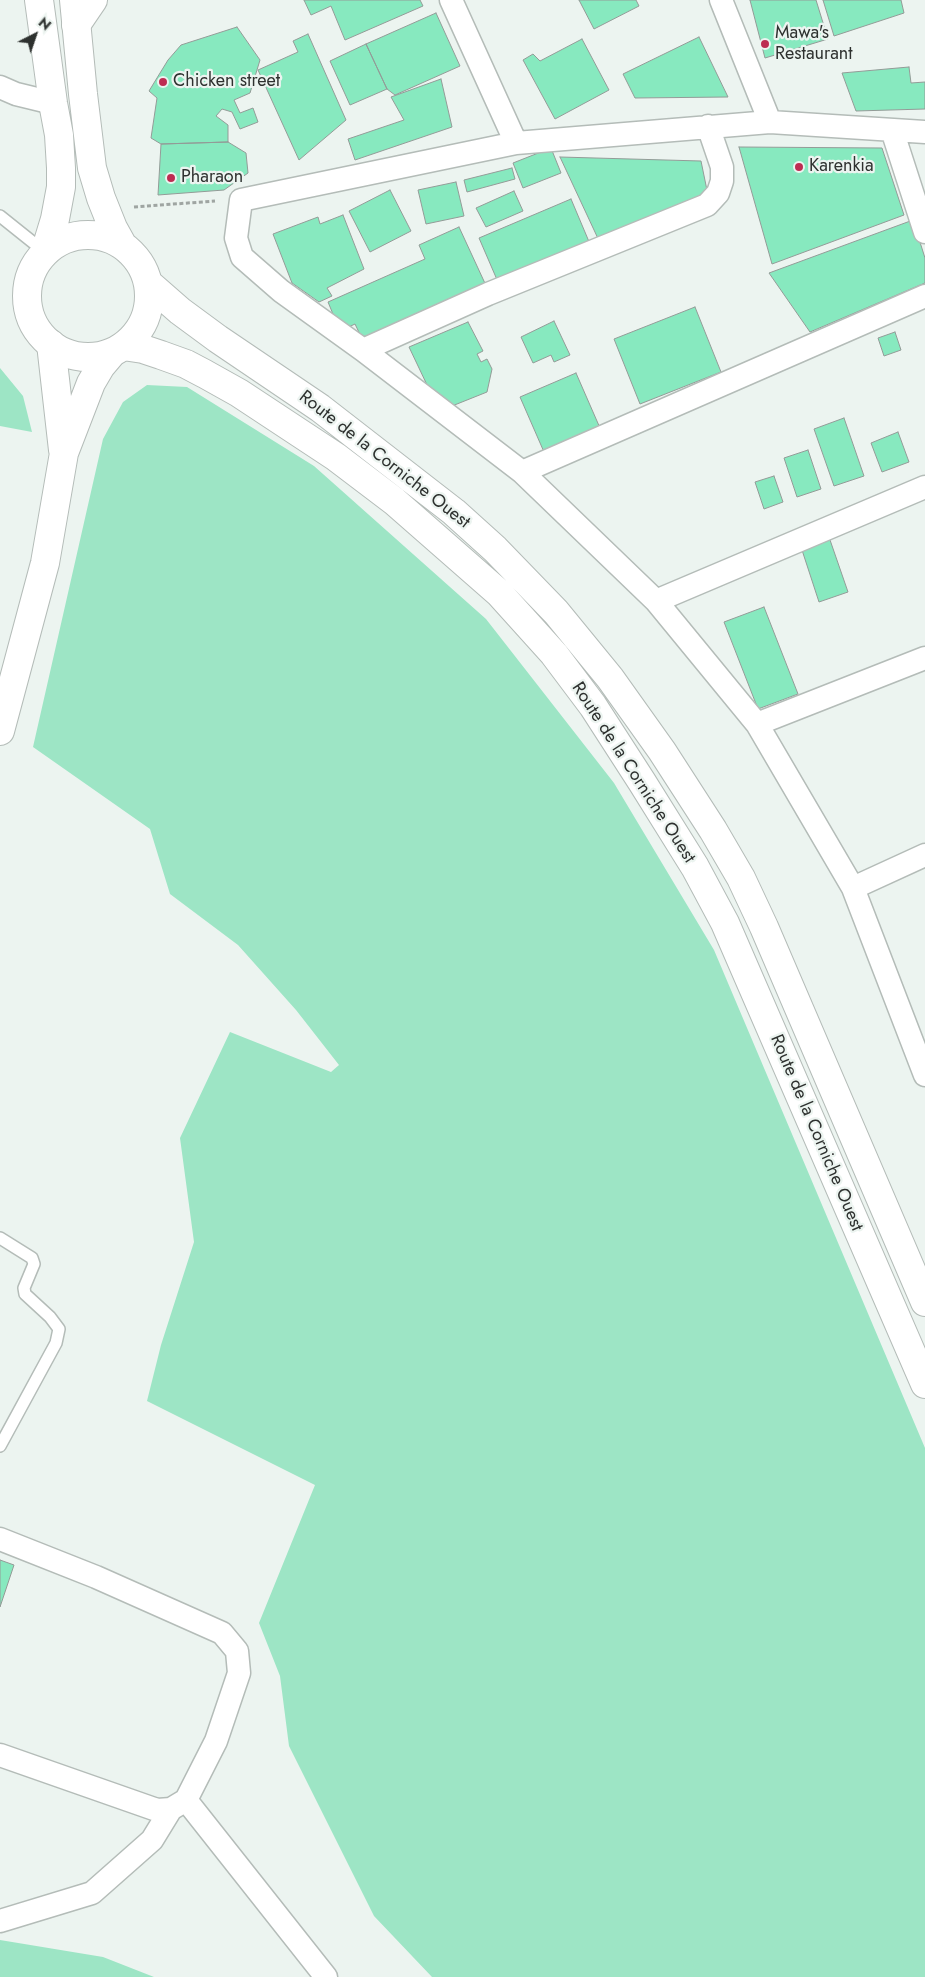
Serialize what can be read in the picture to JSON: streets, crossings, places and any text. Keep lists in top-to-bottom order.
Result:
{
  "streets": {
    "main road": ["Route de la Corniche Ouest"]
  },
  "places": [
    "Mawa's Restaurant",
    "Chicken street",
    "Karenkia",
    "Pharaon"
  ],
  "north": "top right"
}
